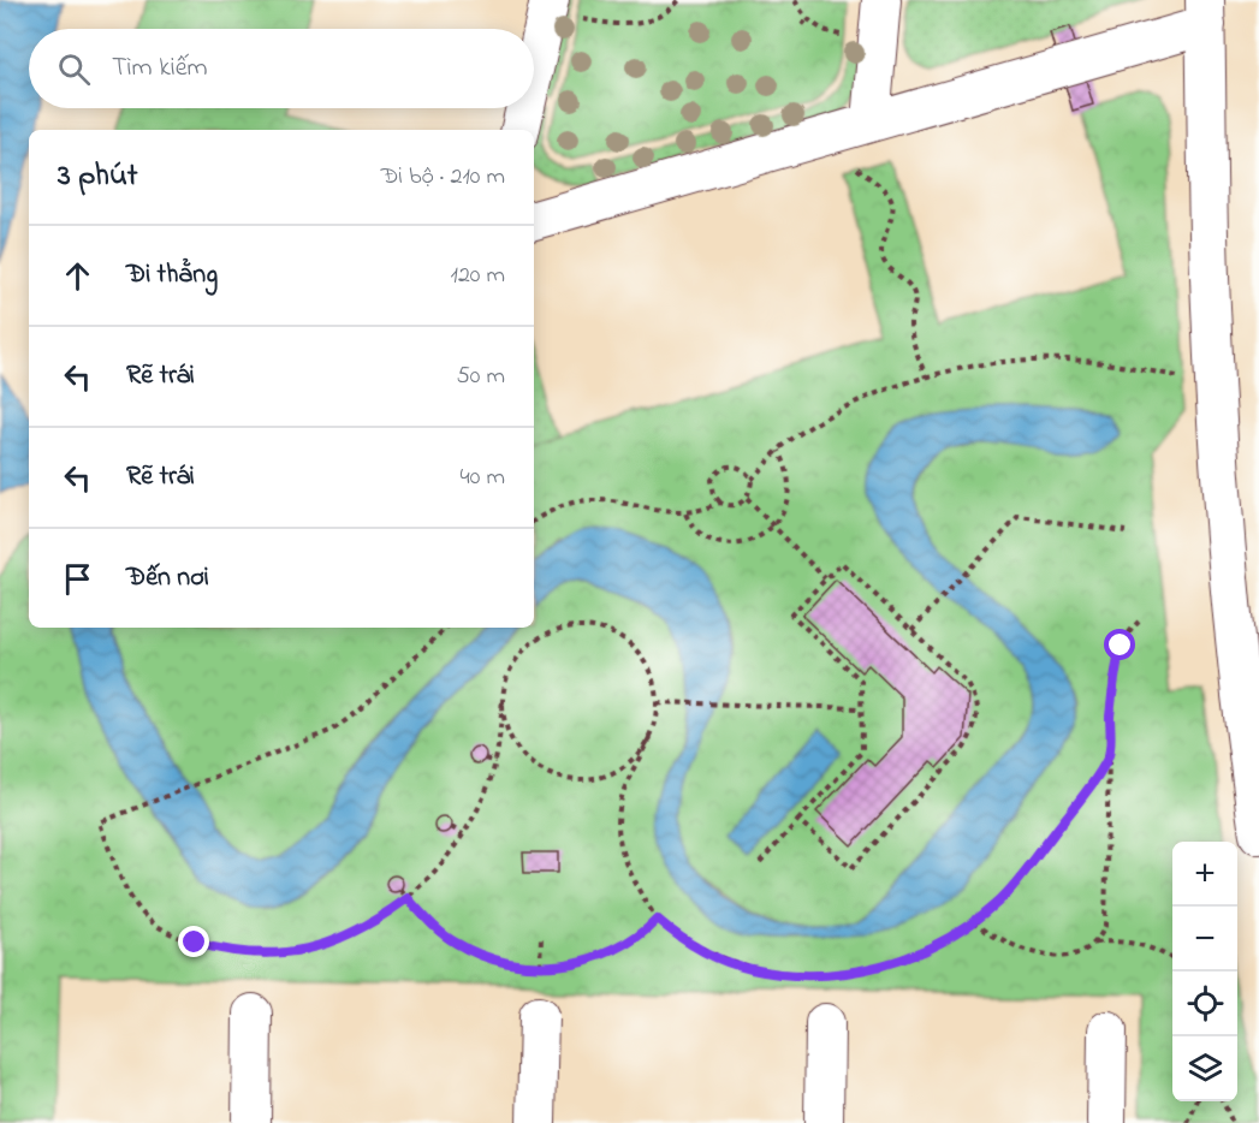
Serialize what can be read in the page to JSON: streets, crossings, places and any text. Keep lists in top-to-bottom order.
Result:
{
  "page": {
    "search": "Tìm kiếm",
    "heading": ["3 phút", "Đi bộ · 210 m"],
    "list": [
      ["Đi thẳng", "120 m"],
      ["Rẽ trái", "50 m"],
      ["Rẽ trái", "40 m"],
      "Đến nơi"
    ],
    "map_buttons": ["+", "−"]
  }
}
